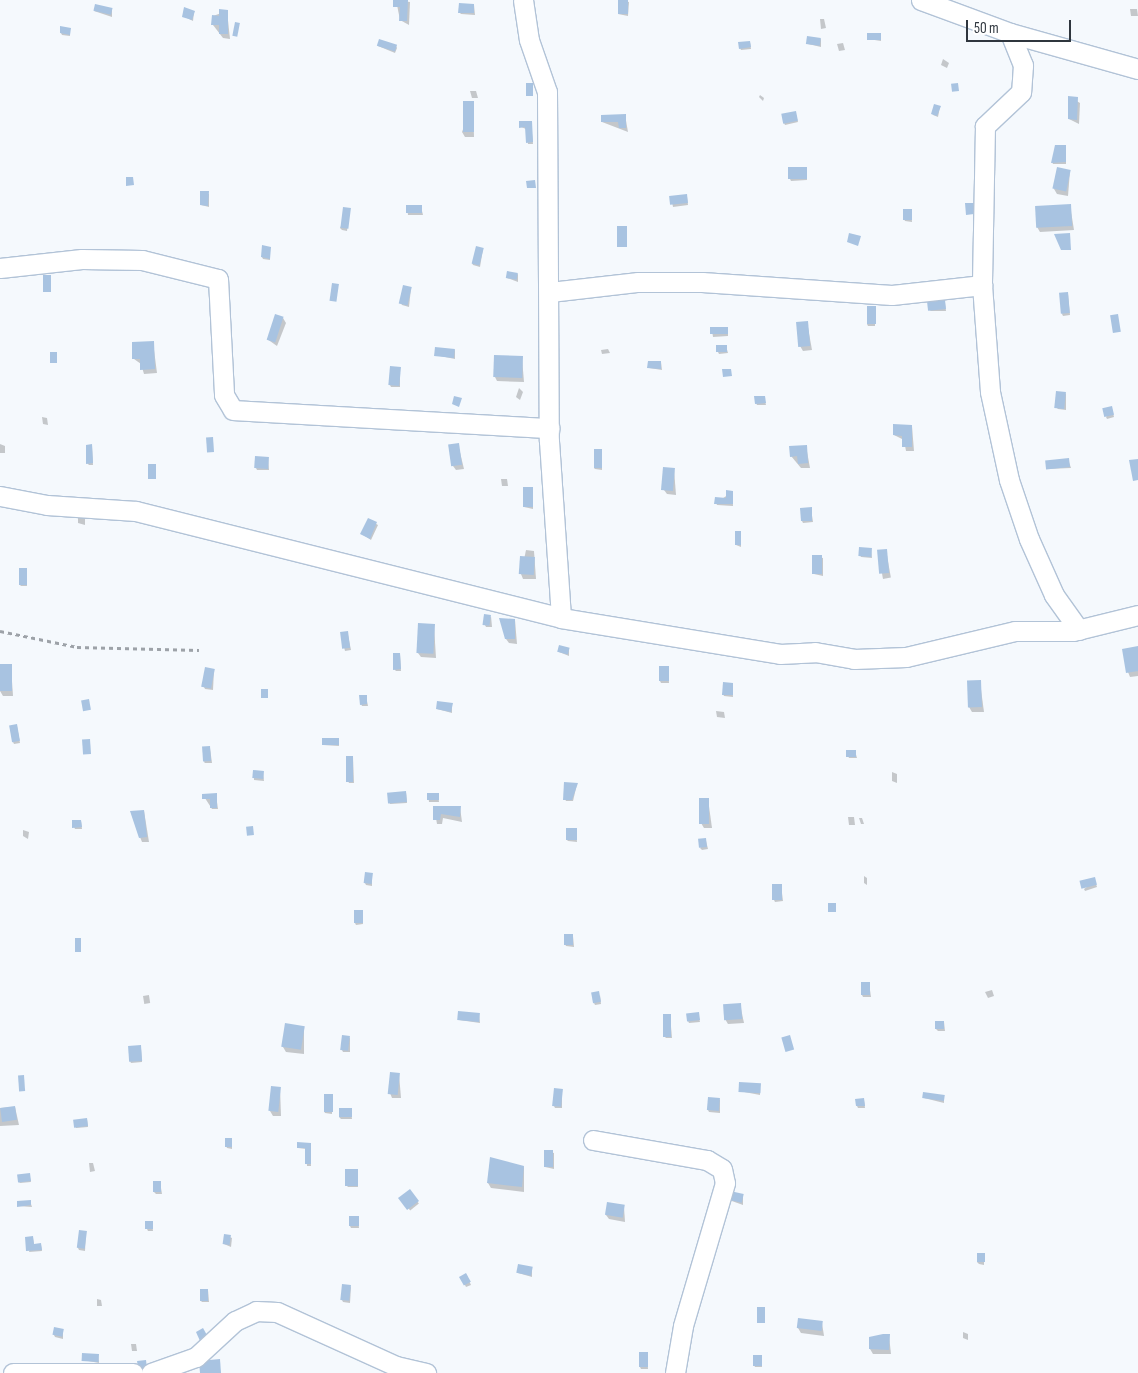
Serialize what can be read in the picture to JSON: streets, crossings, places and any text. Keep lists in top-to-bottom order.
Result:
{
  "scale_bar": "50 m"
}
